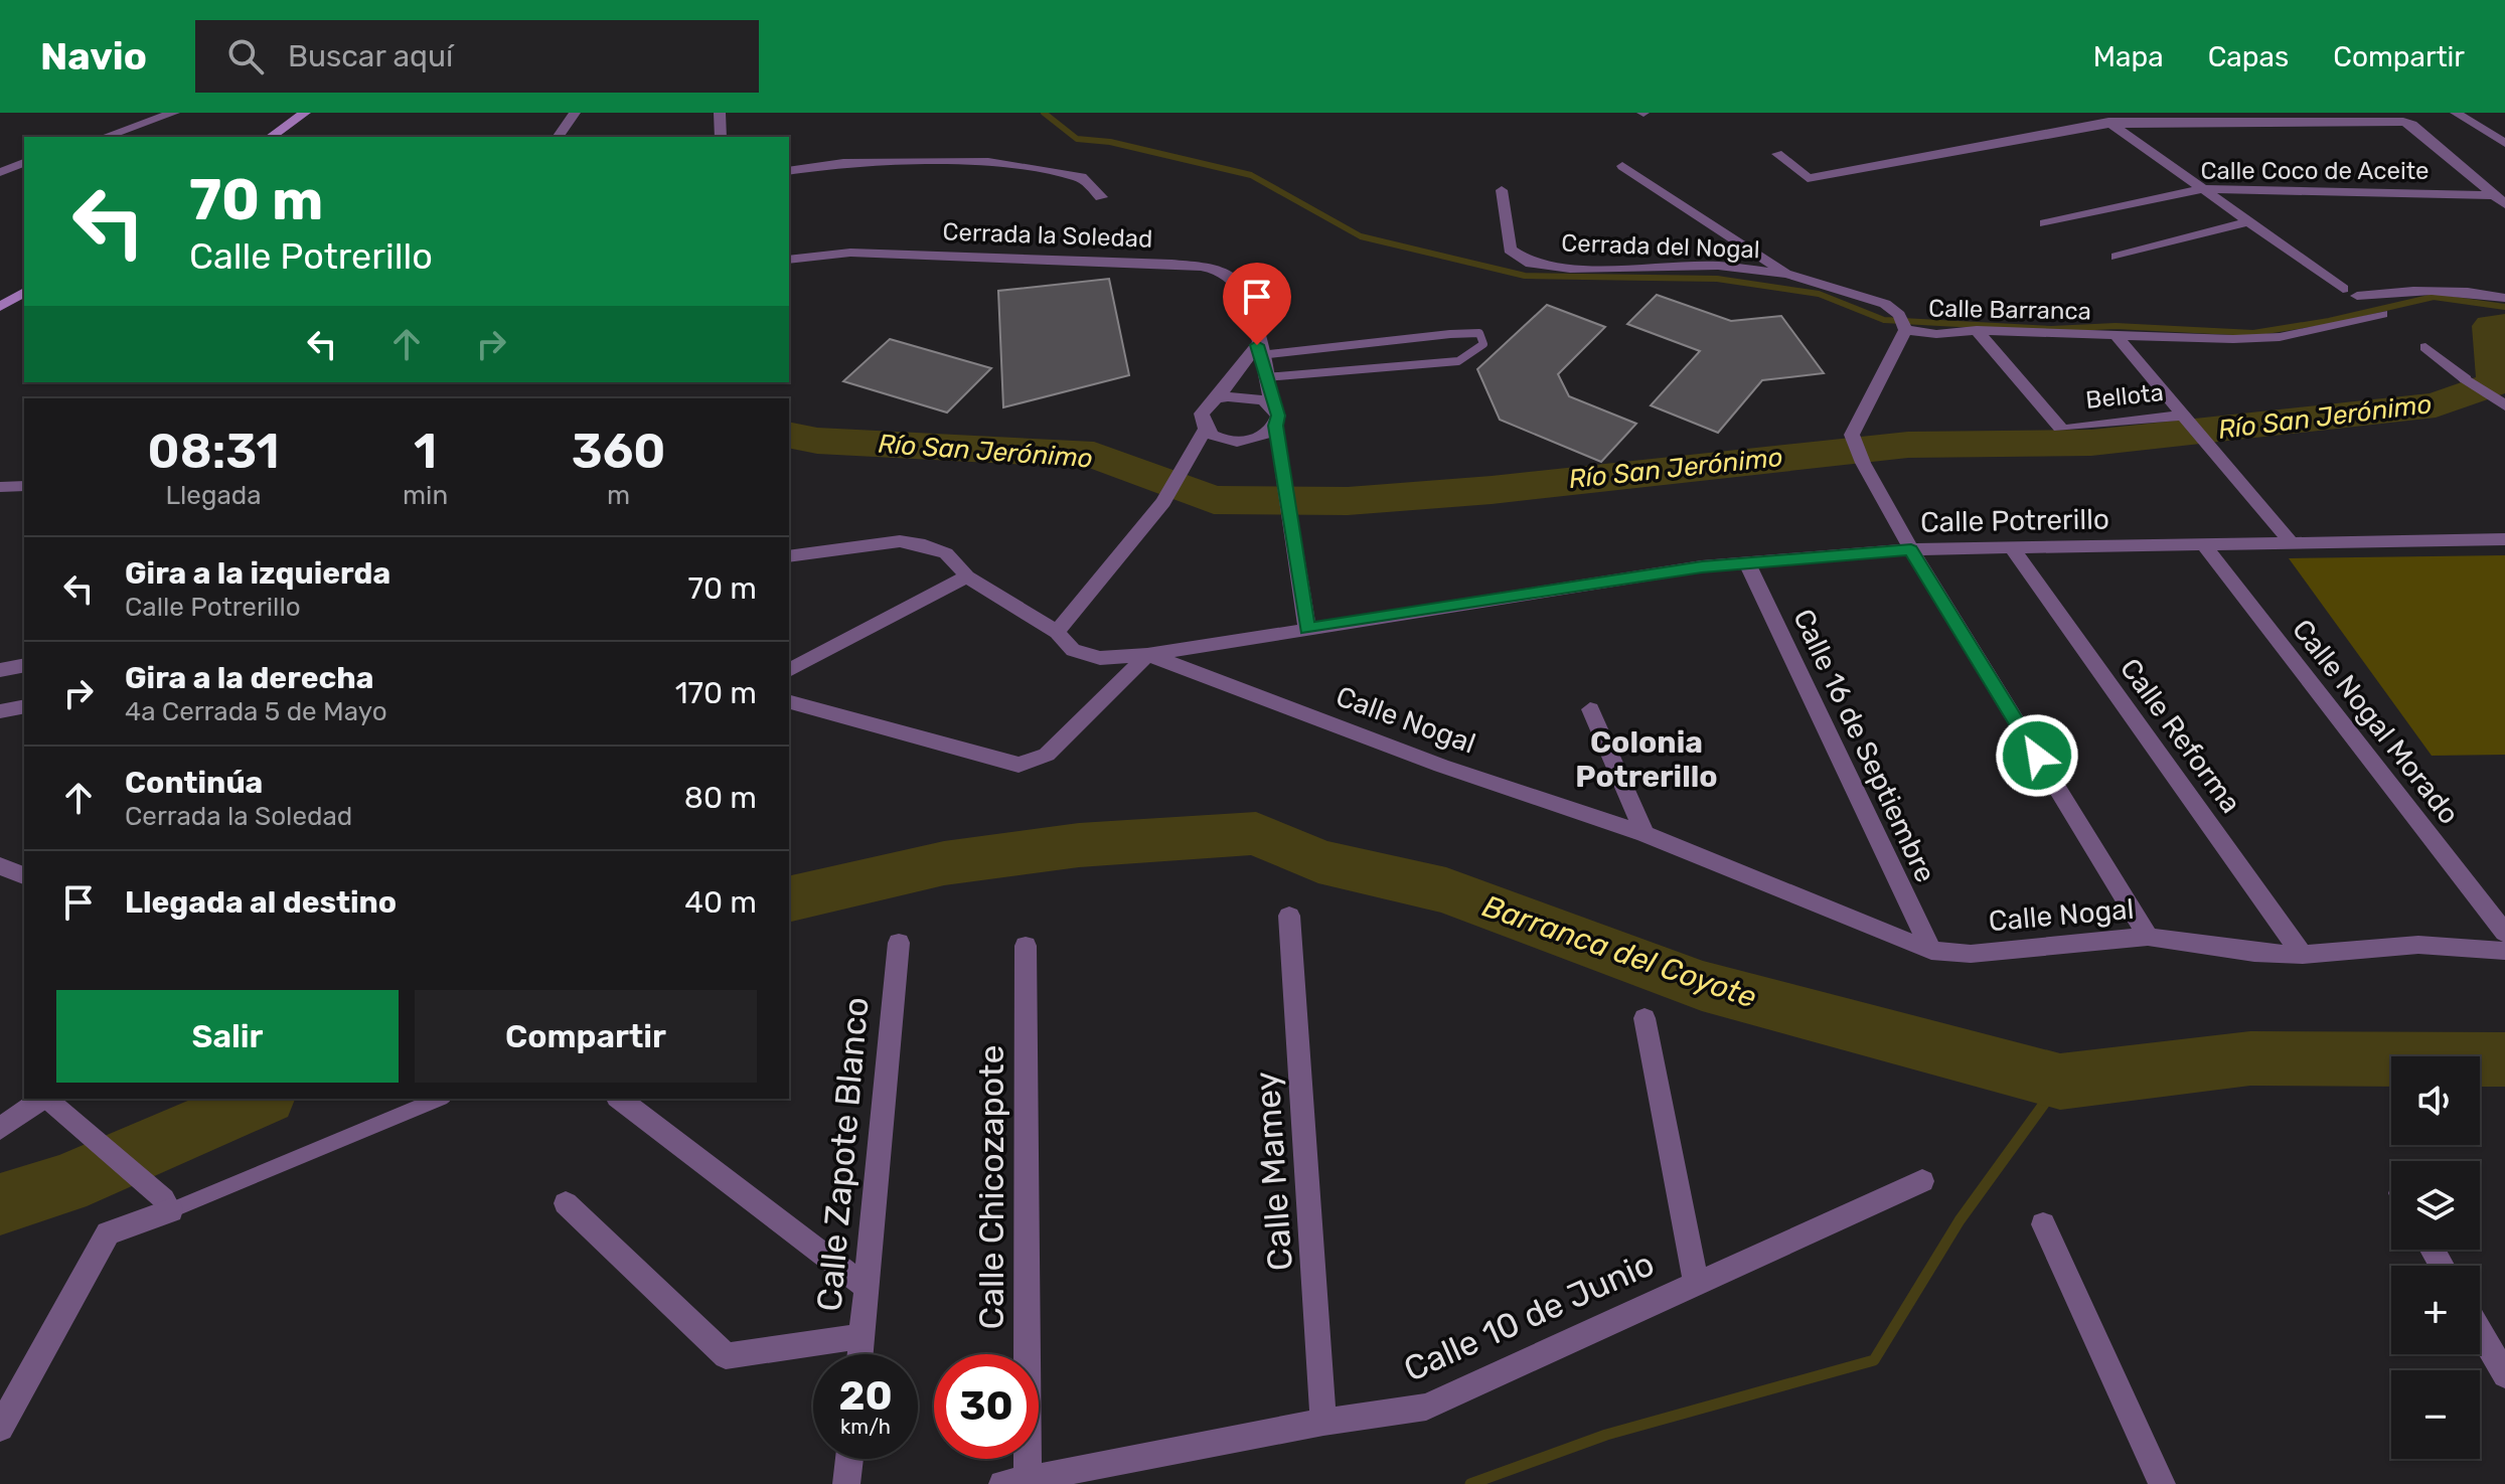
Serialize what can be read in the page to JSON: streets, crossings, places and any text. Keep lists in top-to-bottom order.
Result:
{
  "streets": {
    "street": [
      "Calle Coco de Aceite",
      "Cerrada la Soledad",
      "Cerrada del Nogal",
      "Calle Barranca",
      "Bellota",
      "Calle Potrerillo",
      "Calle Nogal",
      "Calle Nogal Morado",
      "Calle Reforma",
      "Calle 16 de Septiembre",
      "Calle Zapote Blanco",
      "Calle Mamey",
      "Calle Chicozapote",
      "Calle 10 de Junio"
    ]
  },
  "crossings": [
    ["Cerrada del Nogal", "Calle Barranca"],
    ["Calle Barranca", "Bellota"],
    ["Calle Potrerillo", "Calle Nogal"],
    ["Calle Potrerillo", "Calle Nogal Morado"],
    ["Calle Potrerillo", "Calle Reforma"],
    ["Calle Potrerillo", "Calle 16 de Septiembre"],
    ["Calle Nogal", "Calle Reforma"],
    ["Calle Nogal", "Calle 16 de Septiembre"],
    ["Calle Mamey", "Calle 10 de Junio"],
    ["Calle Chicozapote", "Calle 10 de Junio"]
  ],
  "districts": ["Colonia Potrerillo"],
  "water": ["Río San Jerónimo", "Barranca del Coyote"],
  "page": {
    "header": "Navio",
    "search": "Buscar aquí",
    "nav": ["Mapa", "Capas", "Compartir"],
    "turn": ["70 m", "Calle Potrerillo"],
    "eta": [
      "08:31",
      "Llegada",
      "1",
      "min",
      "360",
      "m"
    ],
    "list": [
      {
        "name": "Gira a la izquierda",
        "note": "Calle Potrerillo",
        "value": "70 m"
      },
      {
        "name": "Gira a la derecha",
        "note": "4a Cerrada 5 de Mayo",
        "value": "170 m"
      },
      {
        "name": "Continúa",
        "note": "Cerrada la Soledad",
        "value": "80 m"
      },
      {
        "name": "Llegada al destino",
        "value": "40 m"
      }
    ],
    "buttons": ["Salir", "Compartir"],
    "map_buttons": ["+", "−"],
    "speed": "20 km/h",
    "limit": "30"
  }
}
